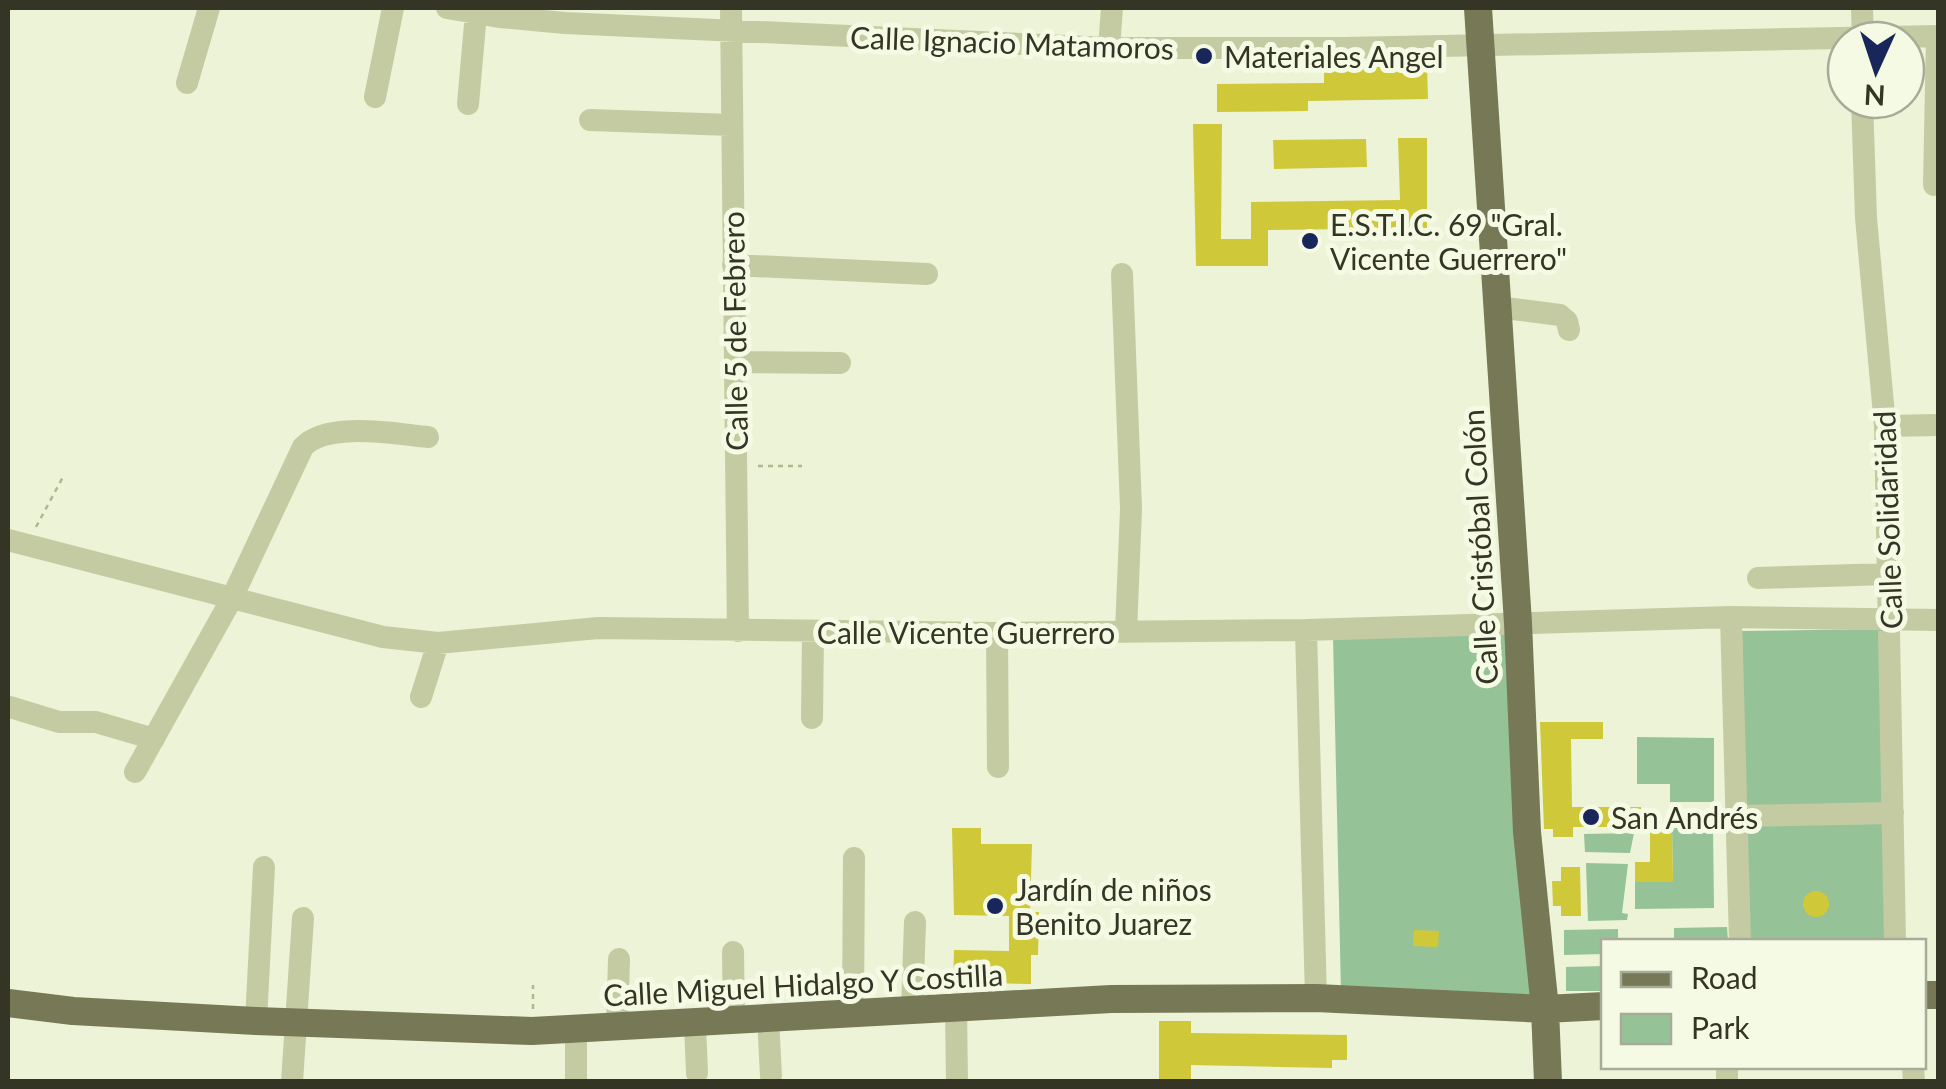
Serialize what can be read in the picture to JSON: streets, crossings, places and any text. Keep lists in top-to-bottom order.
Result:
{
  "streets": {
    "main road": ["Calle Cristóbal Colón", "Calle Miguel Hidalgo Y Costilla"],
    "street": [
      "Calle Ignacio Matamoros",
      "Calle 5 de Febrero",
      "Calle Solidaridad",
      "Calle Vicente Guerrero"
    ]
  },
  "crossings": [
    ["Calle Ignacio Matamoros", "Calle 5 de Febrero"],
    ["Calle Ignacio Matamoros", "Calle Cristóbal Colón"],
    ["Calle 5 de Febrero", "Calle Vicente Guerrero"],
    ["Calle Solidaridad", "Calle Vicente Guerrero"],
    ["Calle Cristóbal Colón", "Calle Vicente Guerrero"],
    ["Calle Cristóbal Colón", "Calle Miguel Hidalgo Y Costilla"]
  ],
  "places": [
    "Materiales Angel",
    "E.S.T.I.C. 69 \"Gral. Vicente Guerrero\"",
    "San Andrés",
    "Jardín de niños Benito Juarez"
  ],
  "legend": ["Road", "Park"],
  "north": "bottom"
}
